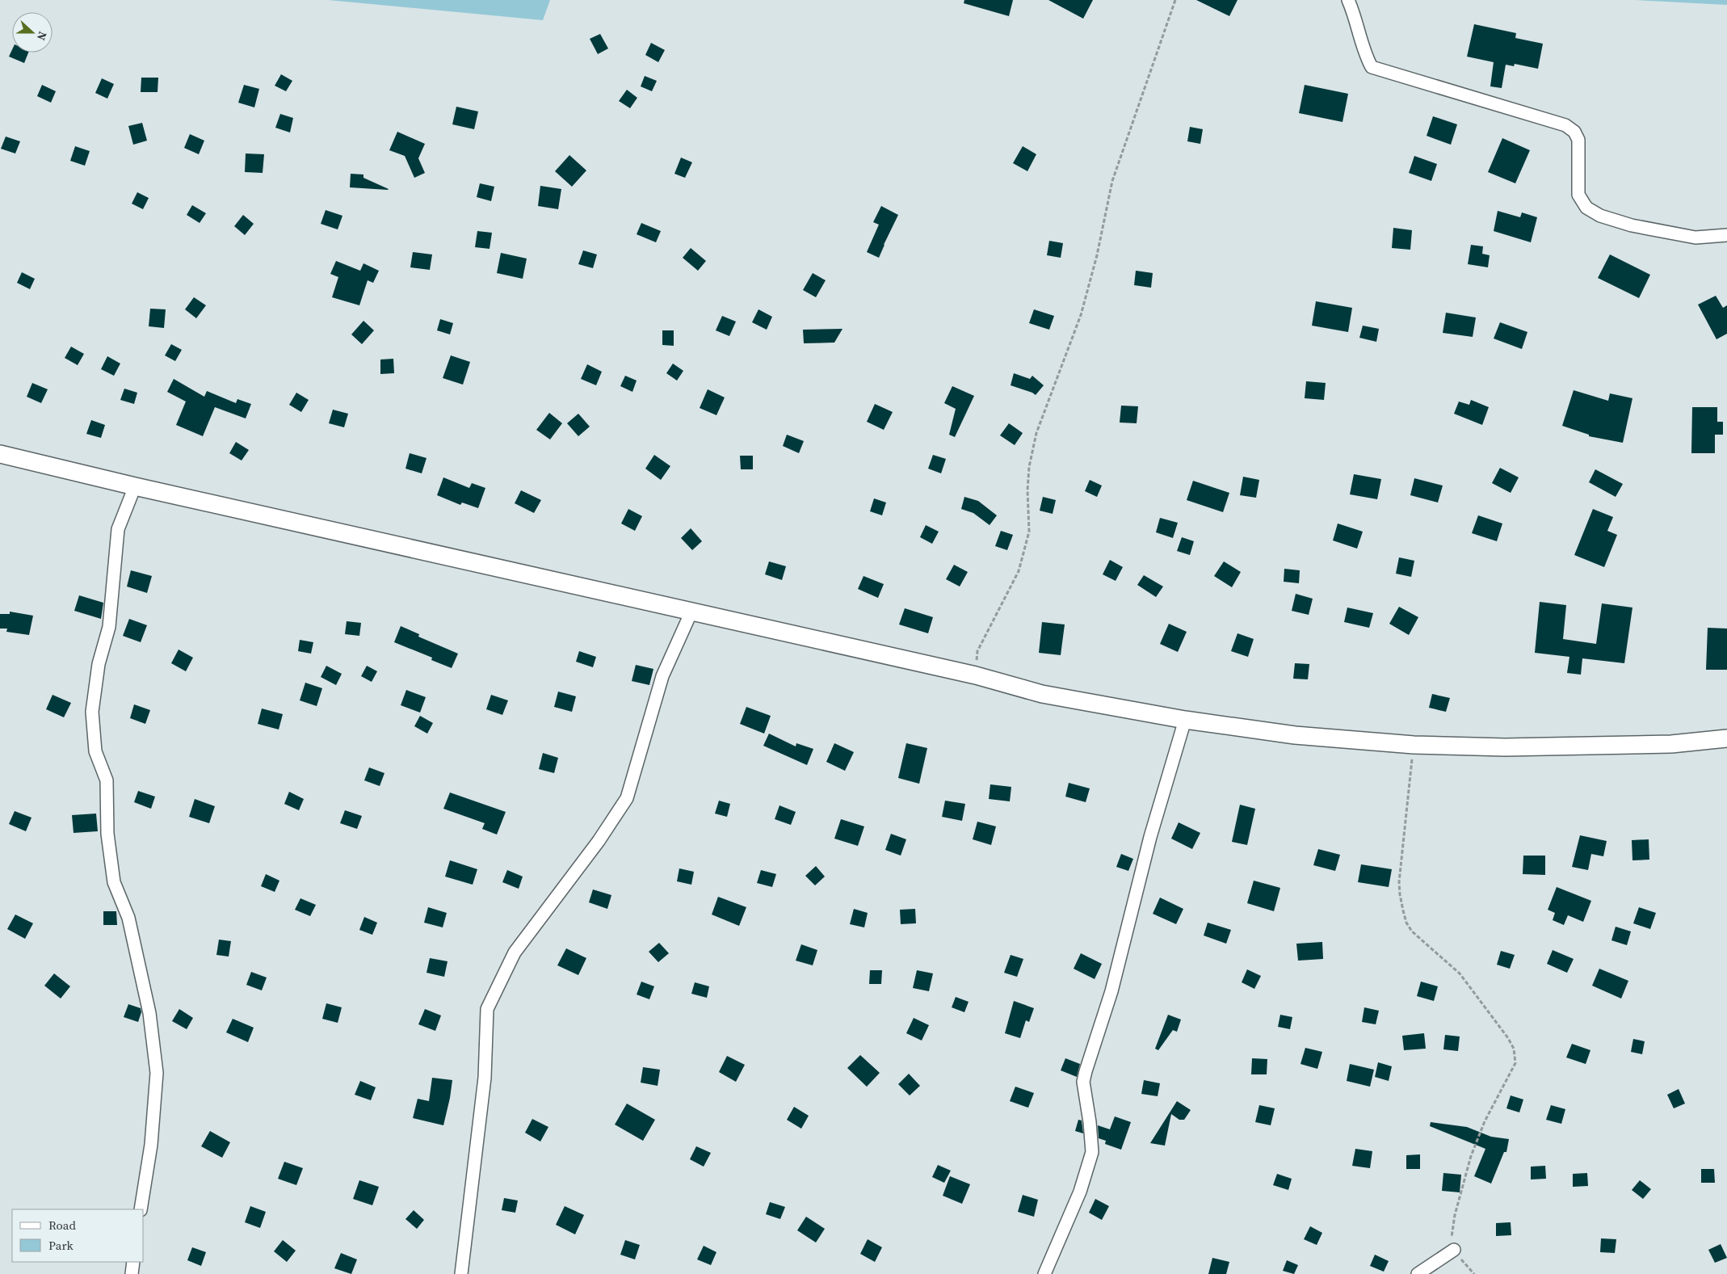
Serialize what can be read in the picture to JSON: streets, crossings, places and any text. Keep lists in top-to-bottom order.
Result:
{
  "legend": ["Road", "Park"],
  "north": "right"
}
